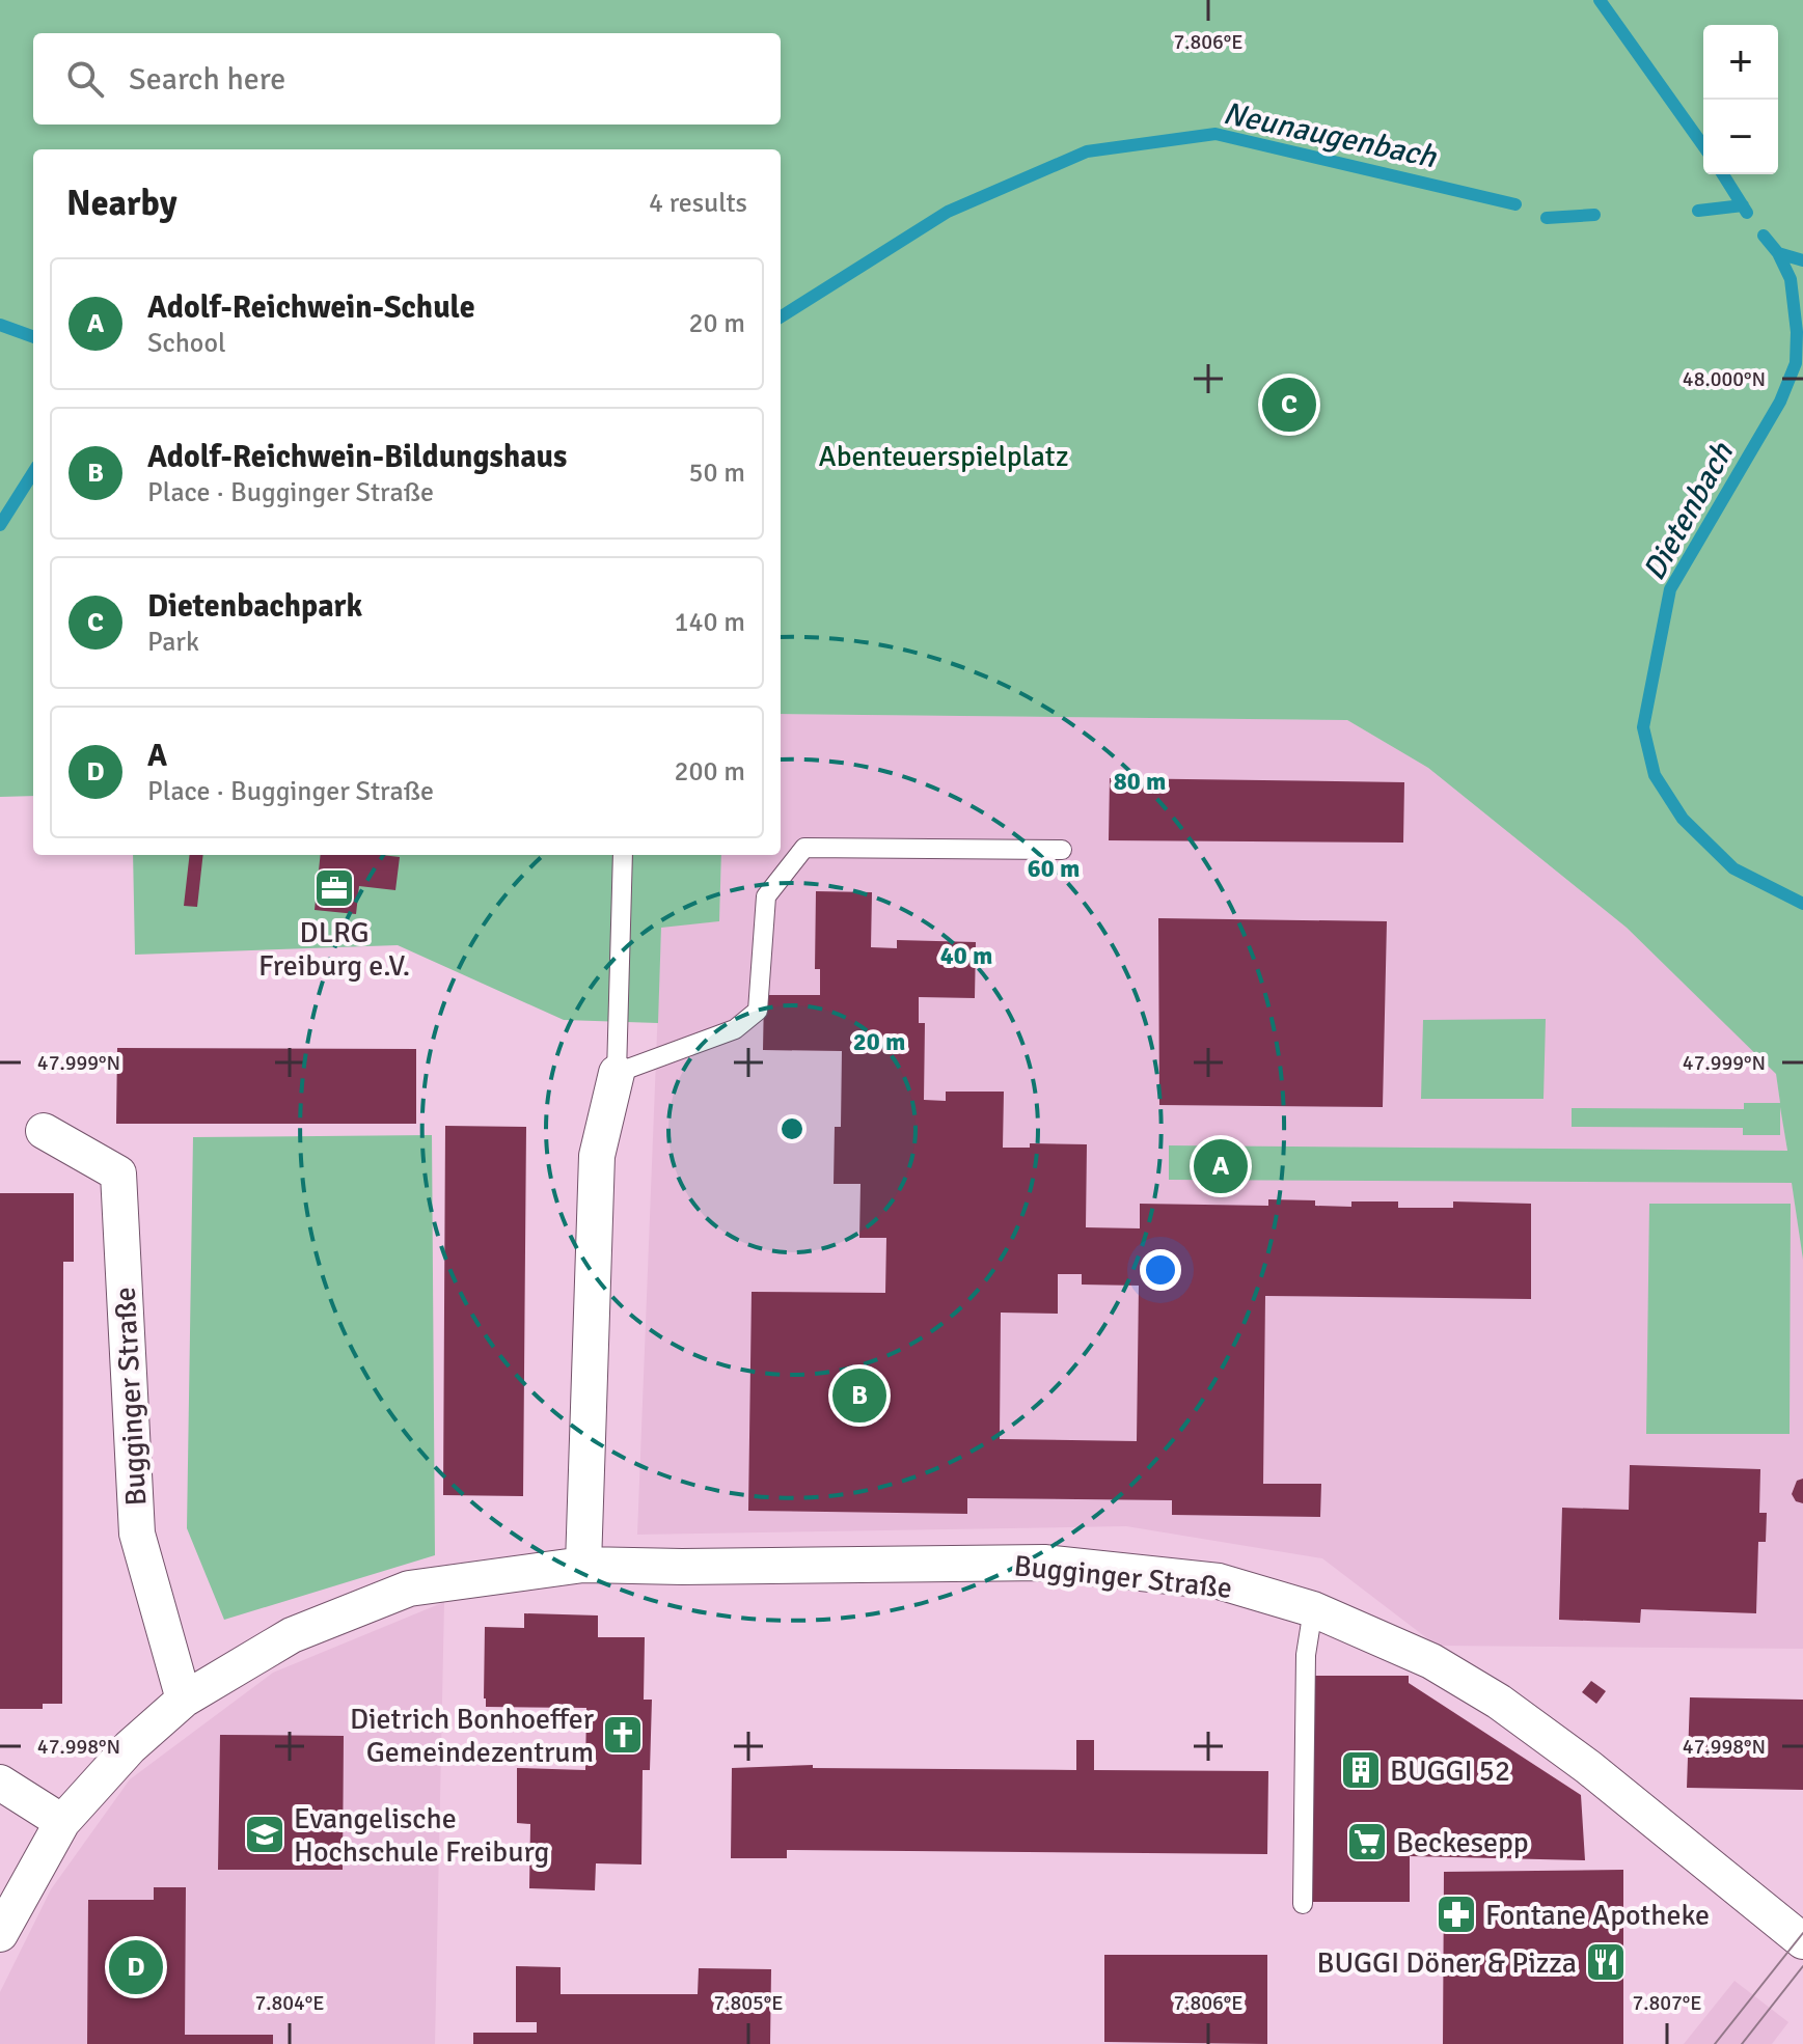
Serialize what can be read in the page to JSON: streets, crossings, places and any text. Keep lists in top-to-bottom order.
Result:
{
  "streets": {
    "street": ["Bugginger Straße"]
  },
  "water": ["Neunaugenbach", "Dietenbach"],
  "parks": ["Abenteuerspielplatz"],
  "places": {
    "office": ["DLRG Freiburg e.V."],
    "church": ["Dietrich Bonhoeffer Gemeindezentrum"],
    "building": ["BUGGI 52"],
    "school or university": ["Evangelische Hochschule Freiburg"],
    "supermarket": ["Beckesepp"],
    "pharmacy": ["Fontane Apotheke"],
    "restaurant": ["BUGGI Döner & Pizza"]
  },
  "page": {
    "map_buttons": ["+", "−"],
    "search": "Search here",
    "heading": ["Nearby", "4 results"],
    "list": [
      {
        "mark": "A",
        "name": "Adolf-Reichwein-Schule",
        "note": "School",
        "value": "20 m"
      },
      {
        "mark": "B",
        "name": "Adolf-Reichwein-Bildungshaus",
        "note": "Place · Bugginger Straße",
        "value": "50 m"
      },
      {
        "mark": "C",
        "name": "Dietenbachpark",
        "note": "Park",
        "value": "140 m"
      },
      {
        "mark": "D",
        "name": "A",
        "note": "Place · Bugginger Straße",
        "value": "200 m"
      }
    ],
    "pins": [
      "C",
      "A",
      "B",
      "D"
    ]
  },
  "coordinates": [
    "7.806°E",
    "48.000°N",
    "47.999°N",
    "47.998°N",
    "7.804°E",
    "7.805°E",
    "7.807°E"
  ],
  "rings": [
    "80 m",
    "60 m",
    "40 m",
    "20 m"
  ]
}
